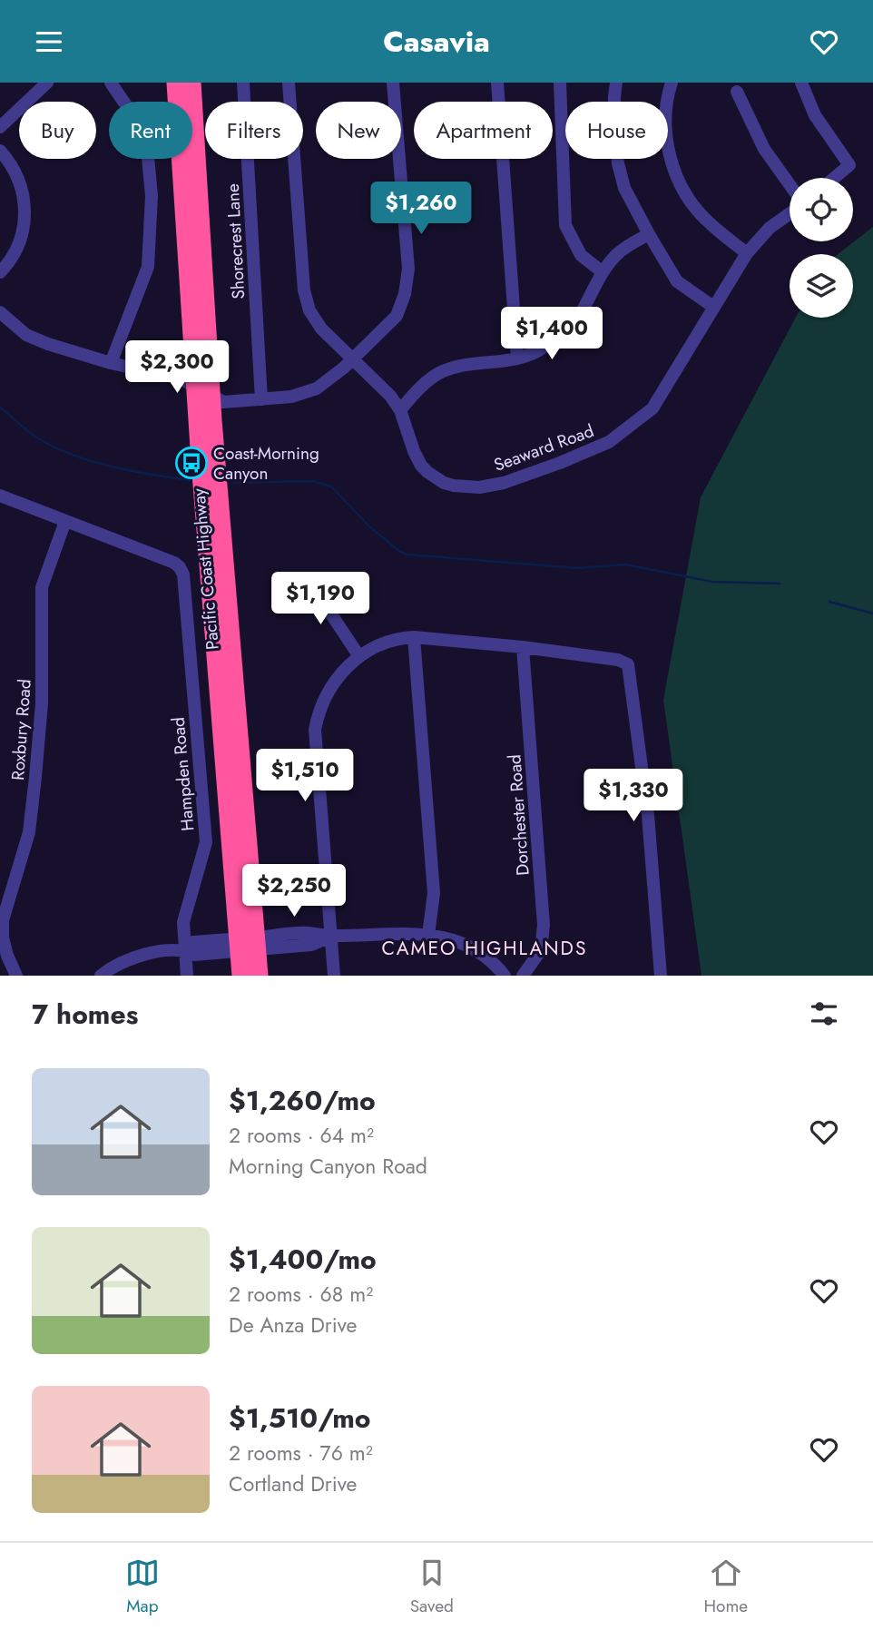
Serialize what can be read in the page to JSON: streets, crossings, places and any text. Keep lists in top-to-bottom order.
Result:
{
  "streets": {
    "highway": ["Pacific Coast Highway"],
    "street": [
      "Shorecrest Lane",
      "Seaward Road",
      "Roxbury Road",
      "Hampden Road",
      "Dorchester Road"
    ]
  },
  "crossings": [
    ["Roxbury Road", "Hampden Road"]
  ],
  "districts": ["CAMEO HIGHLANDS"],
  "places": {
    "bus stop": ["Coast-Morning Canyon"]
  },
  "page": {
    "header": "Casavia",
    "chip": [
      "Buy",
      "Rent",
      "Filters",
      "New",
      "Apartment",
      "House"
    ],
    "price": [
      "$1,260",
      "$1,400",
      "$2,300",
      "$1,190",
      "$1,510",
      "$1,330",
      "$2,250"
    ],
    "heading": "7 homes",
    "list": [
      {
        "name": "$1,260/mo",
        "note": "2 rooms · 64 m² · Morning Canyon Road"
      },
      {
        "name": "$1,400/mo",
        "note": "2 rooms · 68 m² · De Anza Drive"
      },
      {
        "name": "$1,510/mo",
        "note": "2 rooms · 76 m² · Cortland Drive"
      }
    ],
    "tabs": ["Map", "Saved", "Home"]
  }
}
